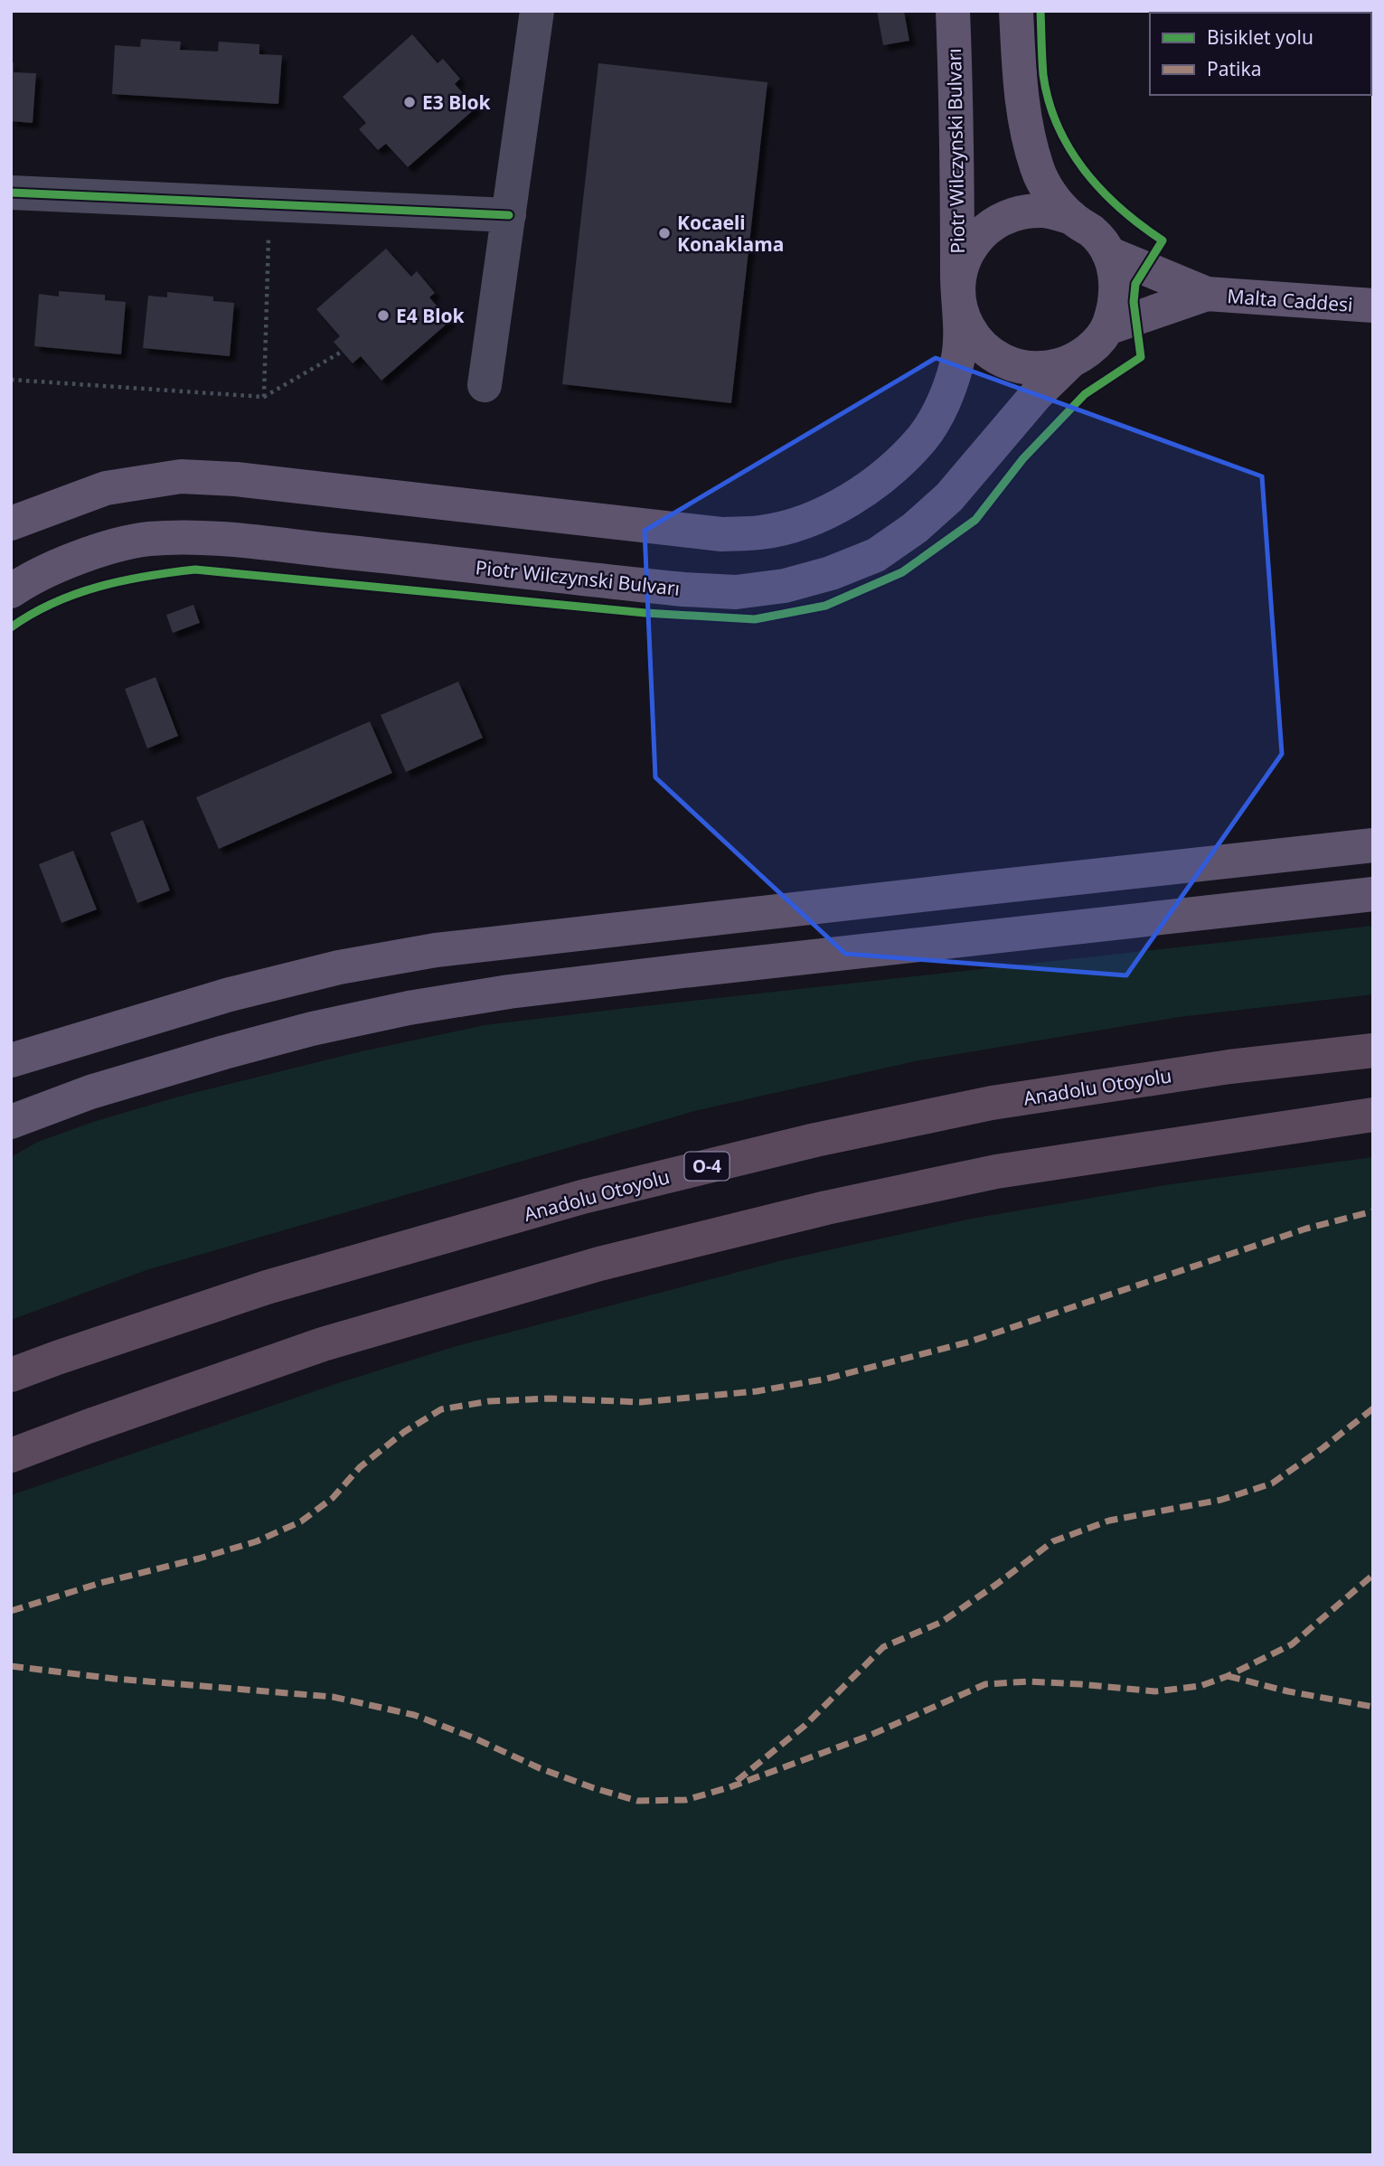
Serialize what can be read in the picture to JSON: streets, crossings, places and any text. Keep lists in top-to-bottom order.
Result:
{
  "streets": {
    "highway": ["Anadolu Otoyolu", "O-4"],
    "main road": ["Piotr Wilczynski Bulvarı", "Malta Caddesi"]
  },
  "crossings": [
    ["Piotr Wilczynski Bulvarı", "Malta Caddesi"]
  ],
  "places": ["E3 Blok", "Kocaeli Konaklama", "E4 Blok"],
  "legend": ["Bisiklet yolu", "Patika"]
}
